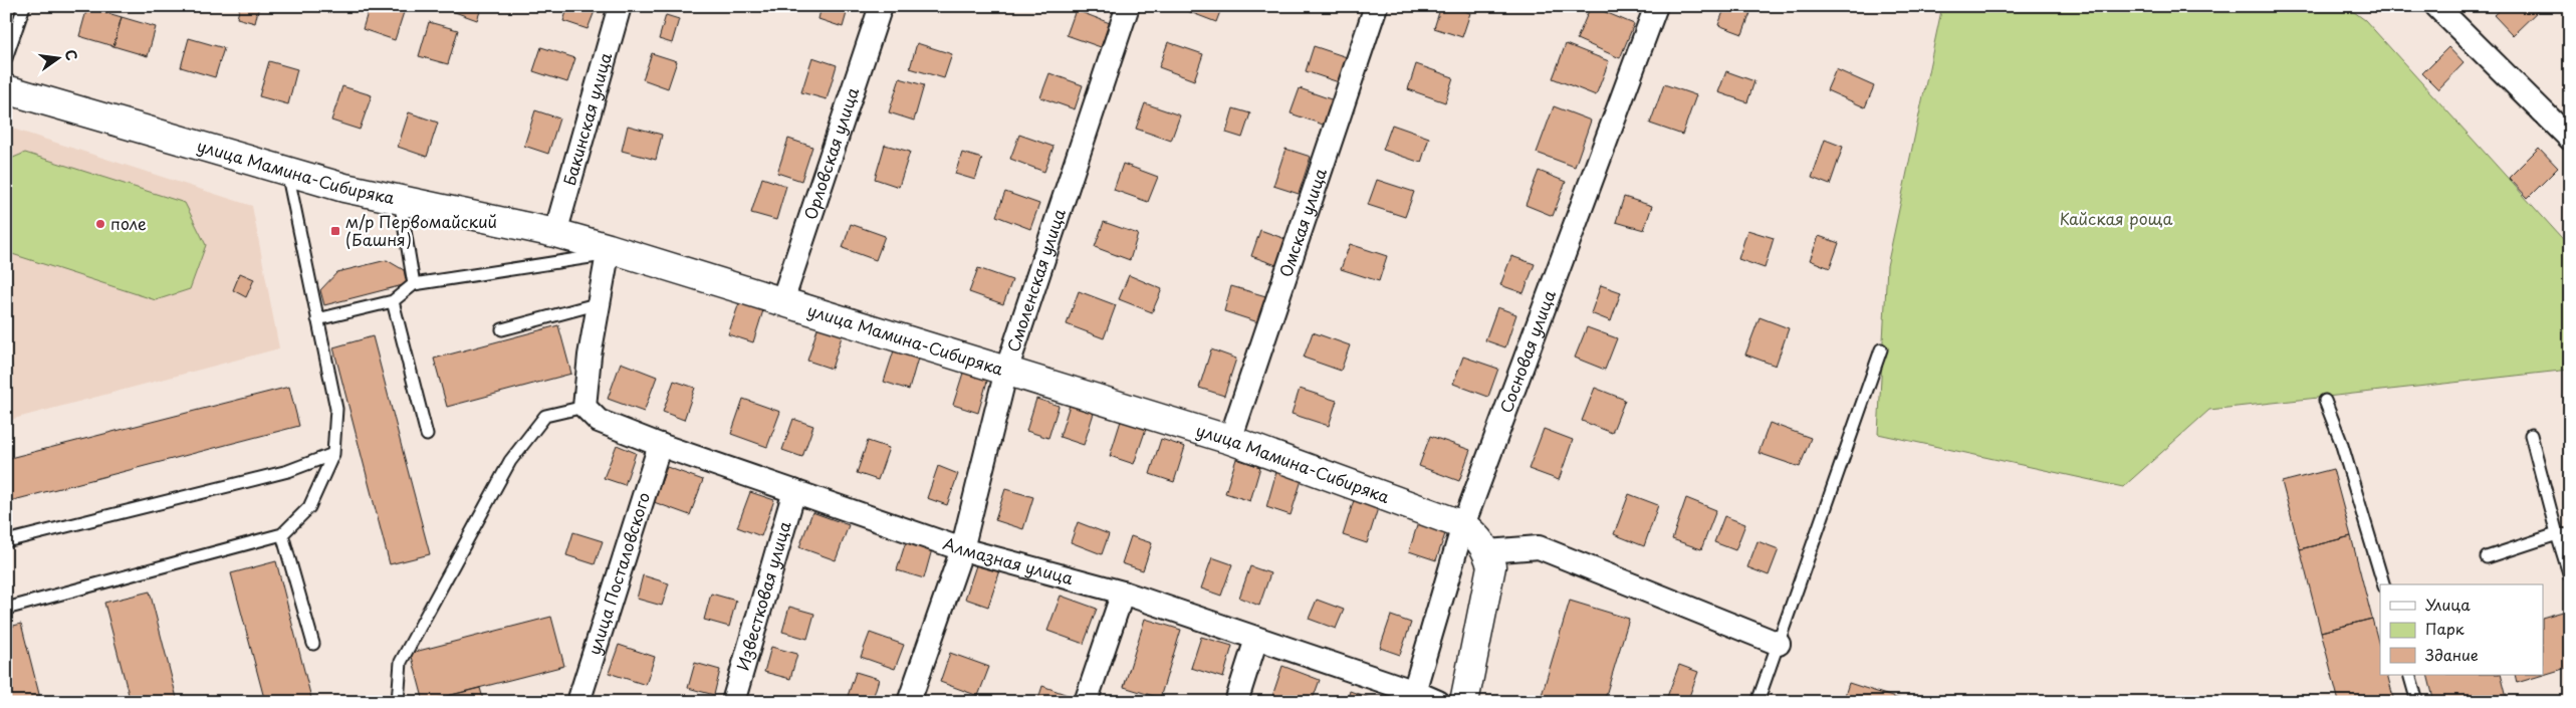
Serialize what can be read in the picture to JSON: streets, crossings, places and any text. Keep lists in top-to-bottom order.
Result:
{
  "streets": {
    "street": [
      "Бакинская улица",
      "Орловская улица",
      "улица Мамина-Сибиряка",
      "Омская улица",
      "Смоленская улица",
      "Сосновая улица",
      "Алмазная улица",
      "улица Посталовского",
      "Известковая улица"
    ]
  },
  "crossings": [
    ["Бакинская улица", "улица Мамина-Сибиряка"],
    ["Орловская улица", "улица Мамина-Сибиряка"],
    ["улица Мамина-Сибиряка", "Омская улица"],
    ["улица Мамина-Сибиряка", "Смоленская улица"],
    ["улица Мамина-Сибиряка", "Сосновая улица"],
    ["Смоленская улица", "Алмазная улица"],
    ["Сосновая улица", "Алмазная улица"],
    ["Алмазная улица", "улица Посталовского"],
    ["Алмазная улица", "Известковая улица"]
  ],
  "parks": ["Кайская роща"],
  "places": {
    "other": ["поле"],
    "transit": ["м/р Первомайский (Башня)"]
  },
  "legend": ["Улица", "Парк", "Здание"],
  "north": "right"
}
